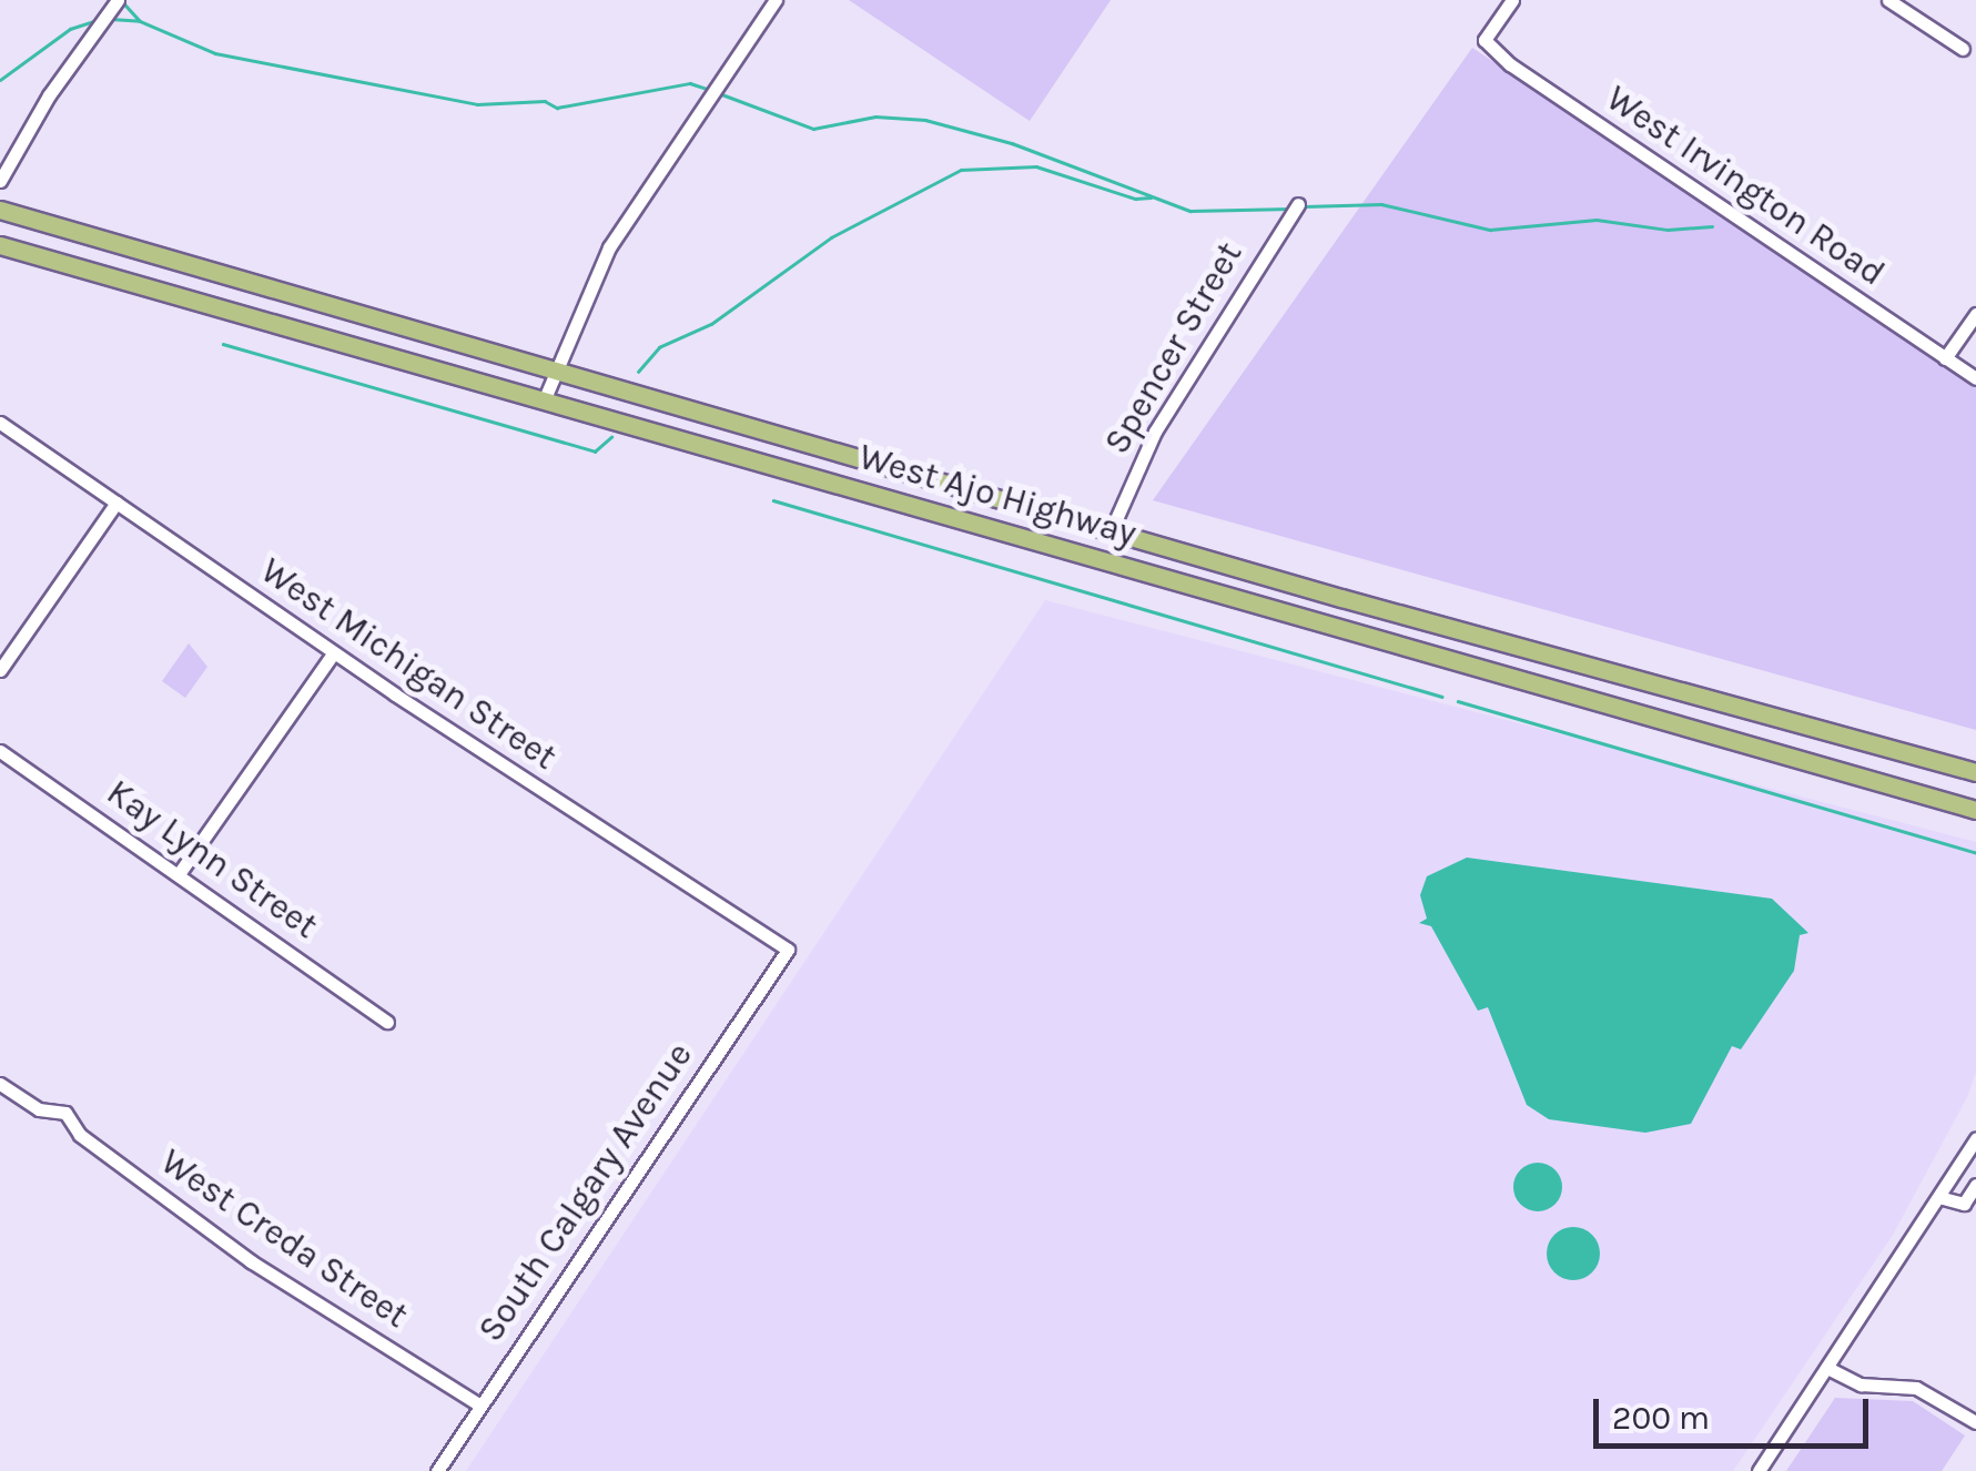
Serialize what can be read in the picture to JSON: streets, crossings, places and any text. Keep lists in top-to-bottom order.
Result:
{
  "streets": {
    "main road": ["West Ajo Highway"],
    "street": [
      "West Irvington Road",
      "Spencer Street",
      "West Michigan Street",
      "Kay Lynn Street",
      "South Calgary Avenue",
      "West Creda Street"
    ]
  },
  "crossings": [
    ["Spencer Street", "West Ajo Highway"],
    ["West Michigan Street", "South Calgary Avenue"],
    ["South Calgary Avenue", "West Creda Street"]
  ],
  "scale_bar": "200 m"
}
